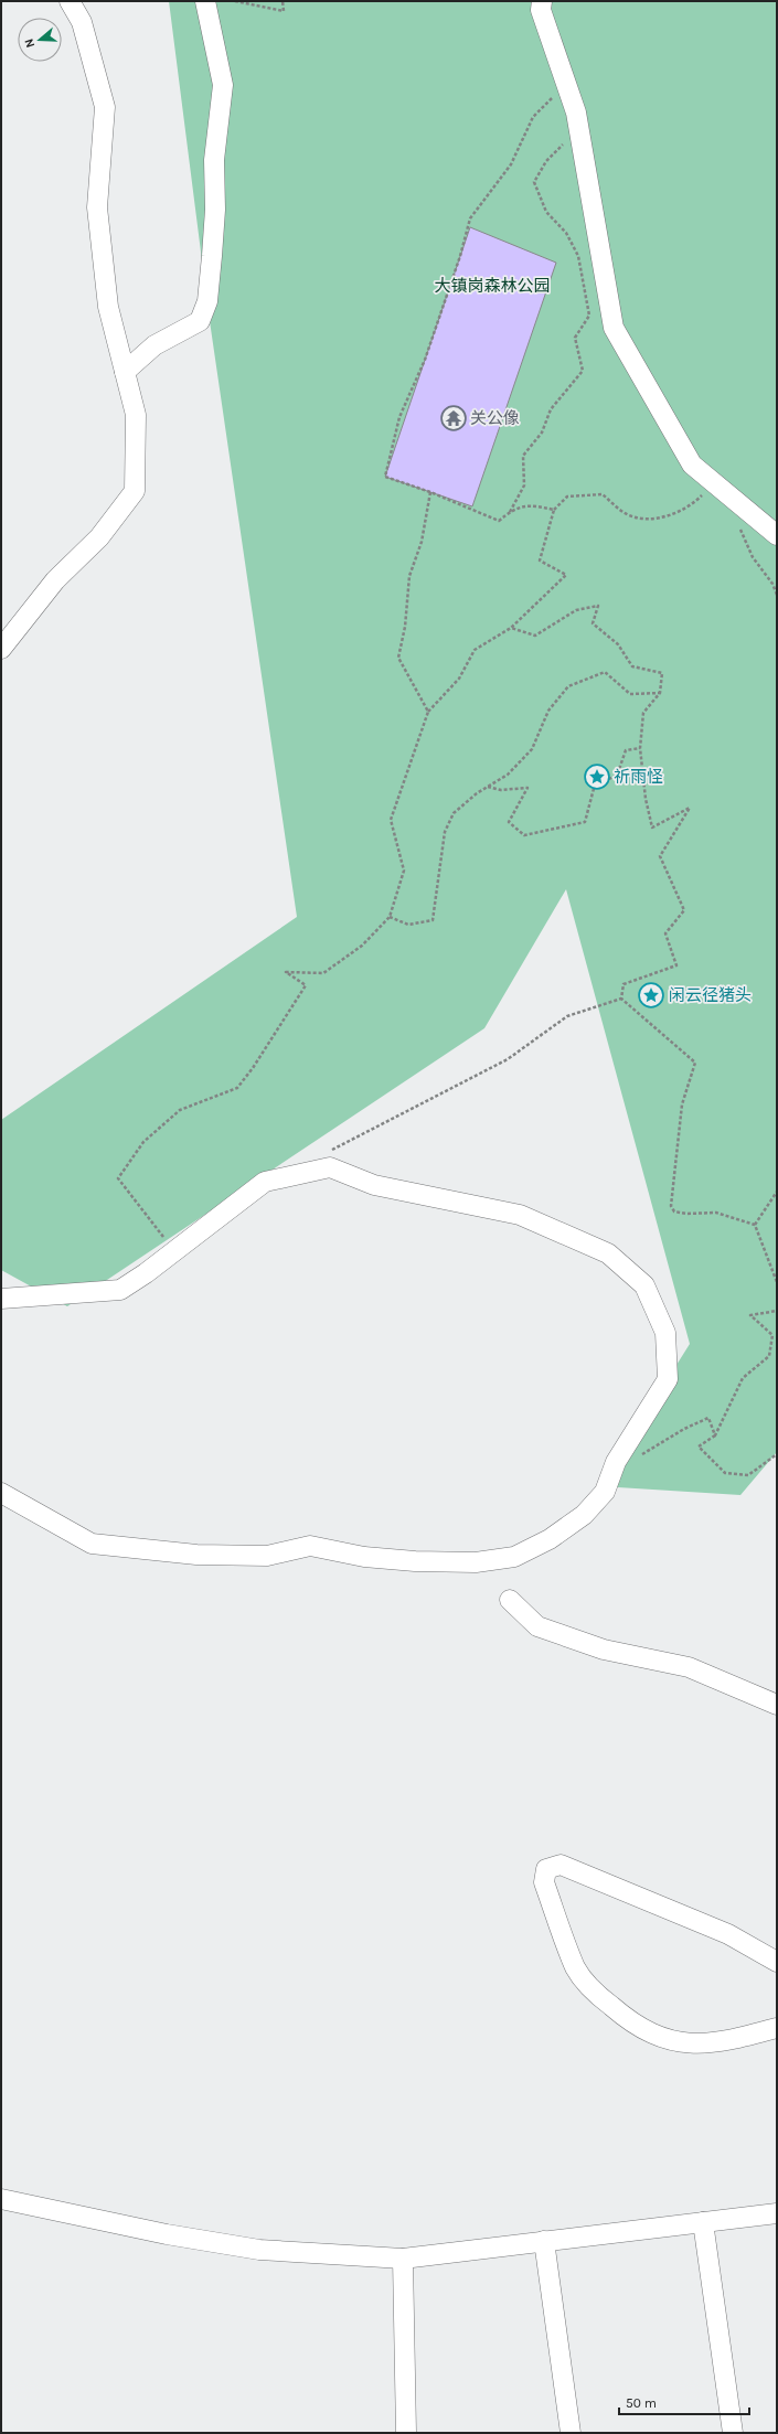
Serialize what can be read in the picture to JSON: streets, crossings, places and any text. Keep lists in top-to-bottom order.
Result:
{
  "parks": ["大镇岗森林公园"],
  "places": {
    "temple": ["关公像"],
    "place": ["祈雨怪", "闲云径猪头"]
  },
  "scale_bar": "50 m",
  "north": "left"
}
